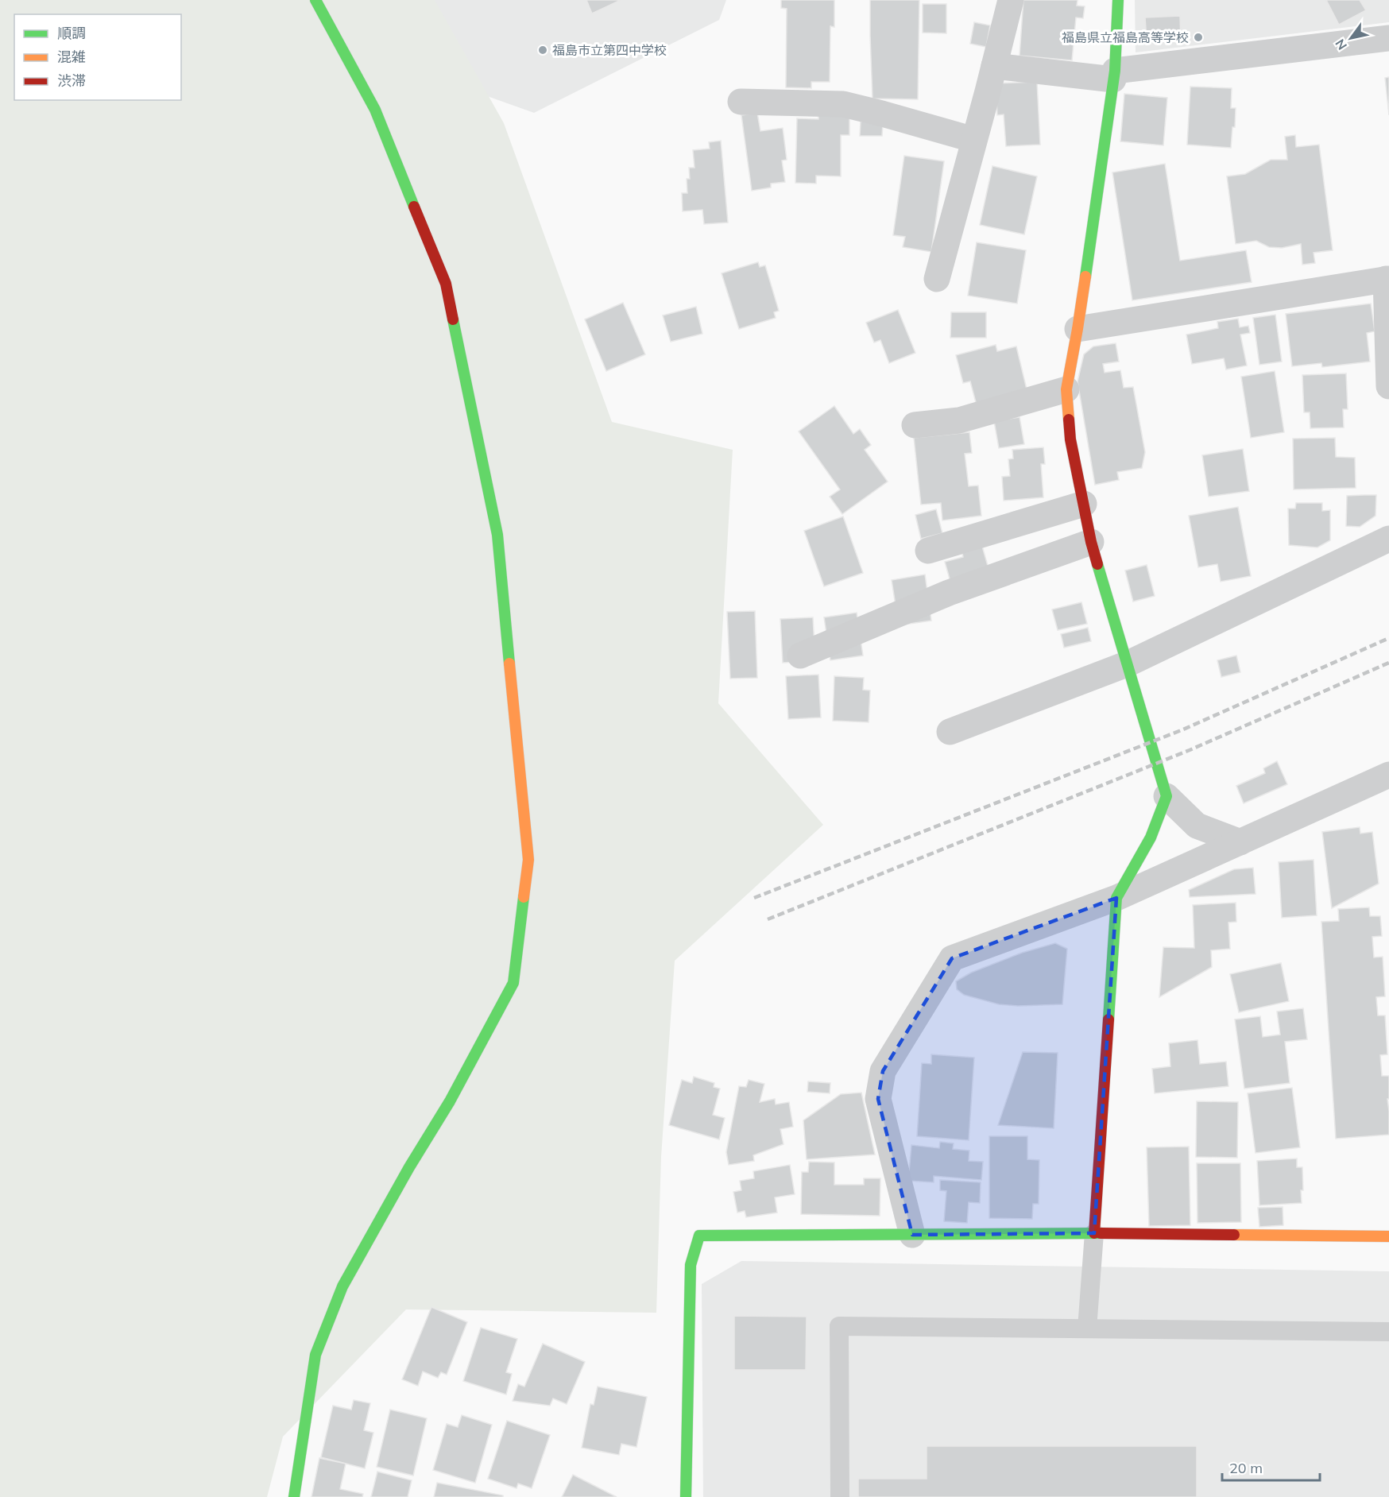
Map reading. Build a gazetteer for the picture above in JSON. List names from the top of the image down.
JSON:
{
  "places": ["福島県立福島高等学校", "福島市立第四中学校"],
  "legend": ["順調", "混雑", "渋滞"],
  "scale_bar": "20 m",
  "north": "bottom left"
}
